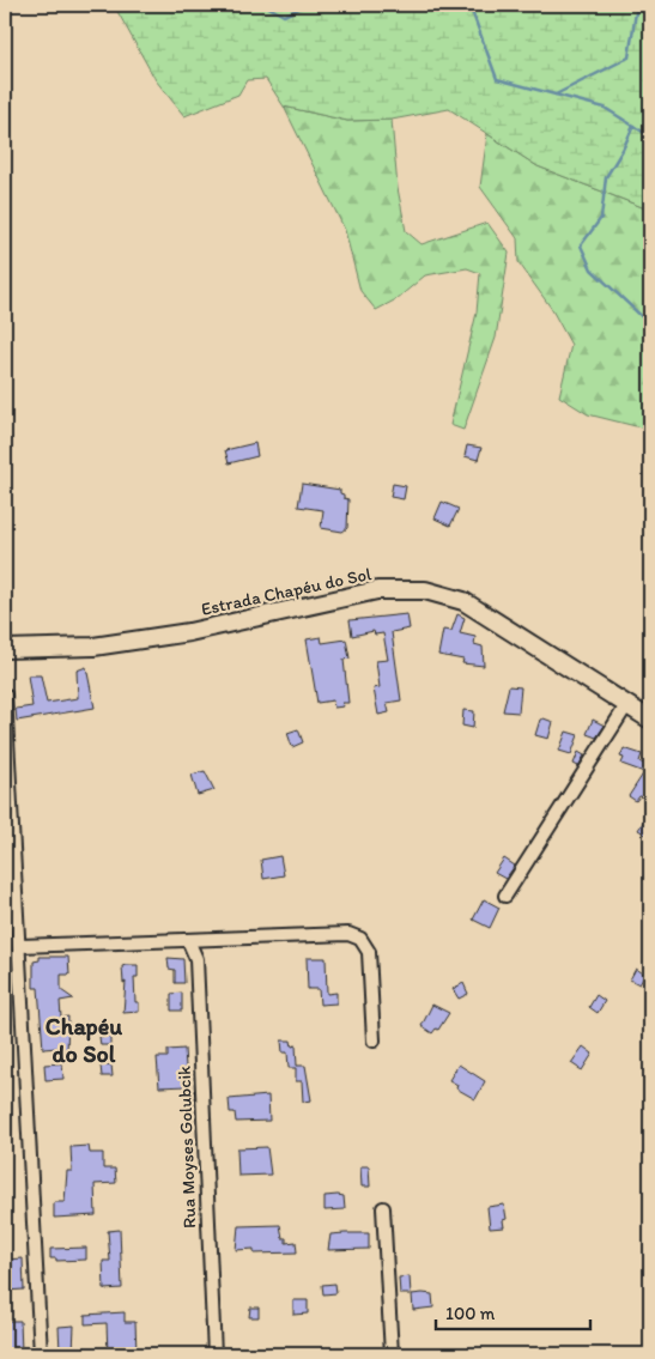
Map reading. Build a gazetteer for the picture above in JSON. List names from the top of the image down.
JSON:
{
  "streets": {
    "main road": ["Estrada Chapéu do Sol"],
    "street": ["Rua Moyses Golubcik"]
  },
  "districts": ["Chapéu do Sol"],
  "scale_bar": "100 m"
}
